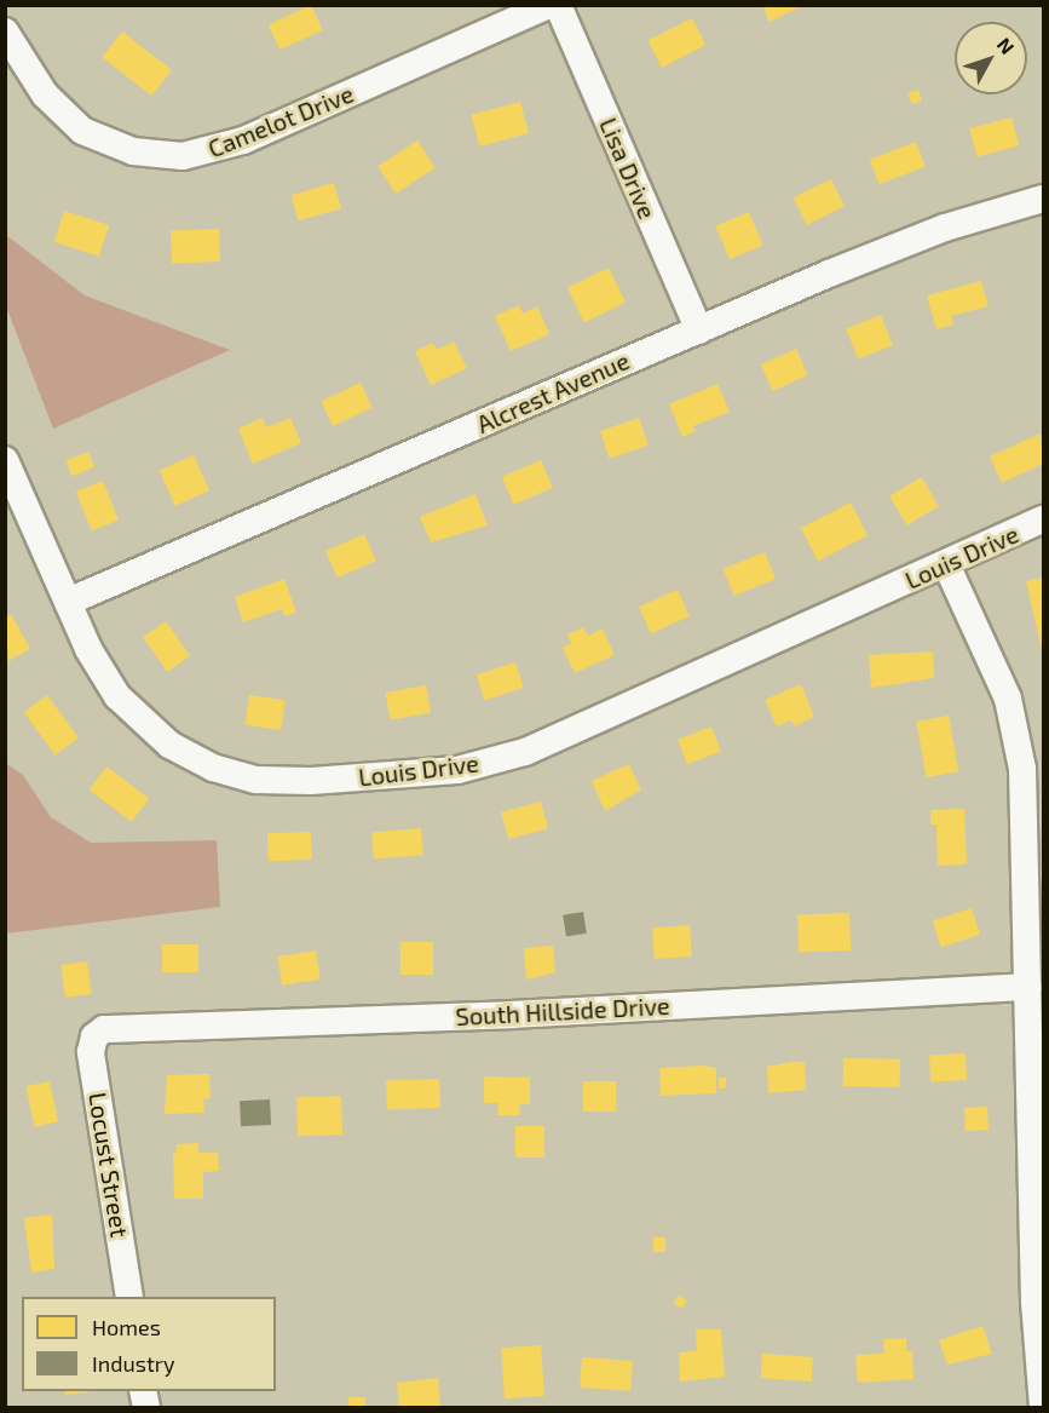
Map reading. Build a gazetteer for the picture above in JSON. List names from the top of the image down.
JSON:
{
  "streets": {
    "street": [
      "Camelot Drive",
      "Lisa Drive",
      "Alcrest Avenue",
      "Louis Drive",
      "South Hillside Drive",
      "Locust Street"
    ]
  },
  "crossings": [
    ["Lisa Drive", "Alcrest Avenue"],
    ["Alcrest Avenue", "Louis Drive"],
    ["South Hillside Drive", "Locust Street"]
  ],
  "legend": ["Homes", "Industry"],
  "north": "top right"
}
